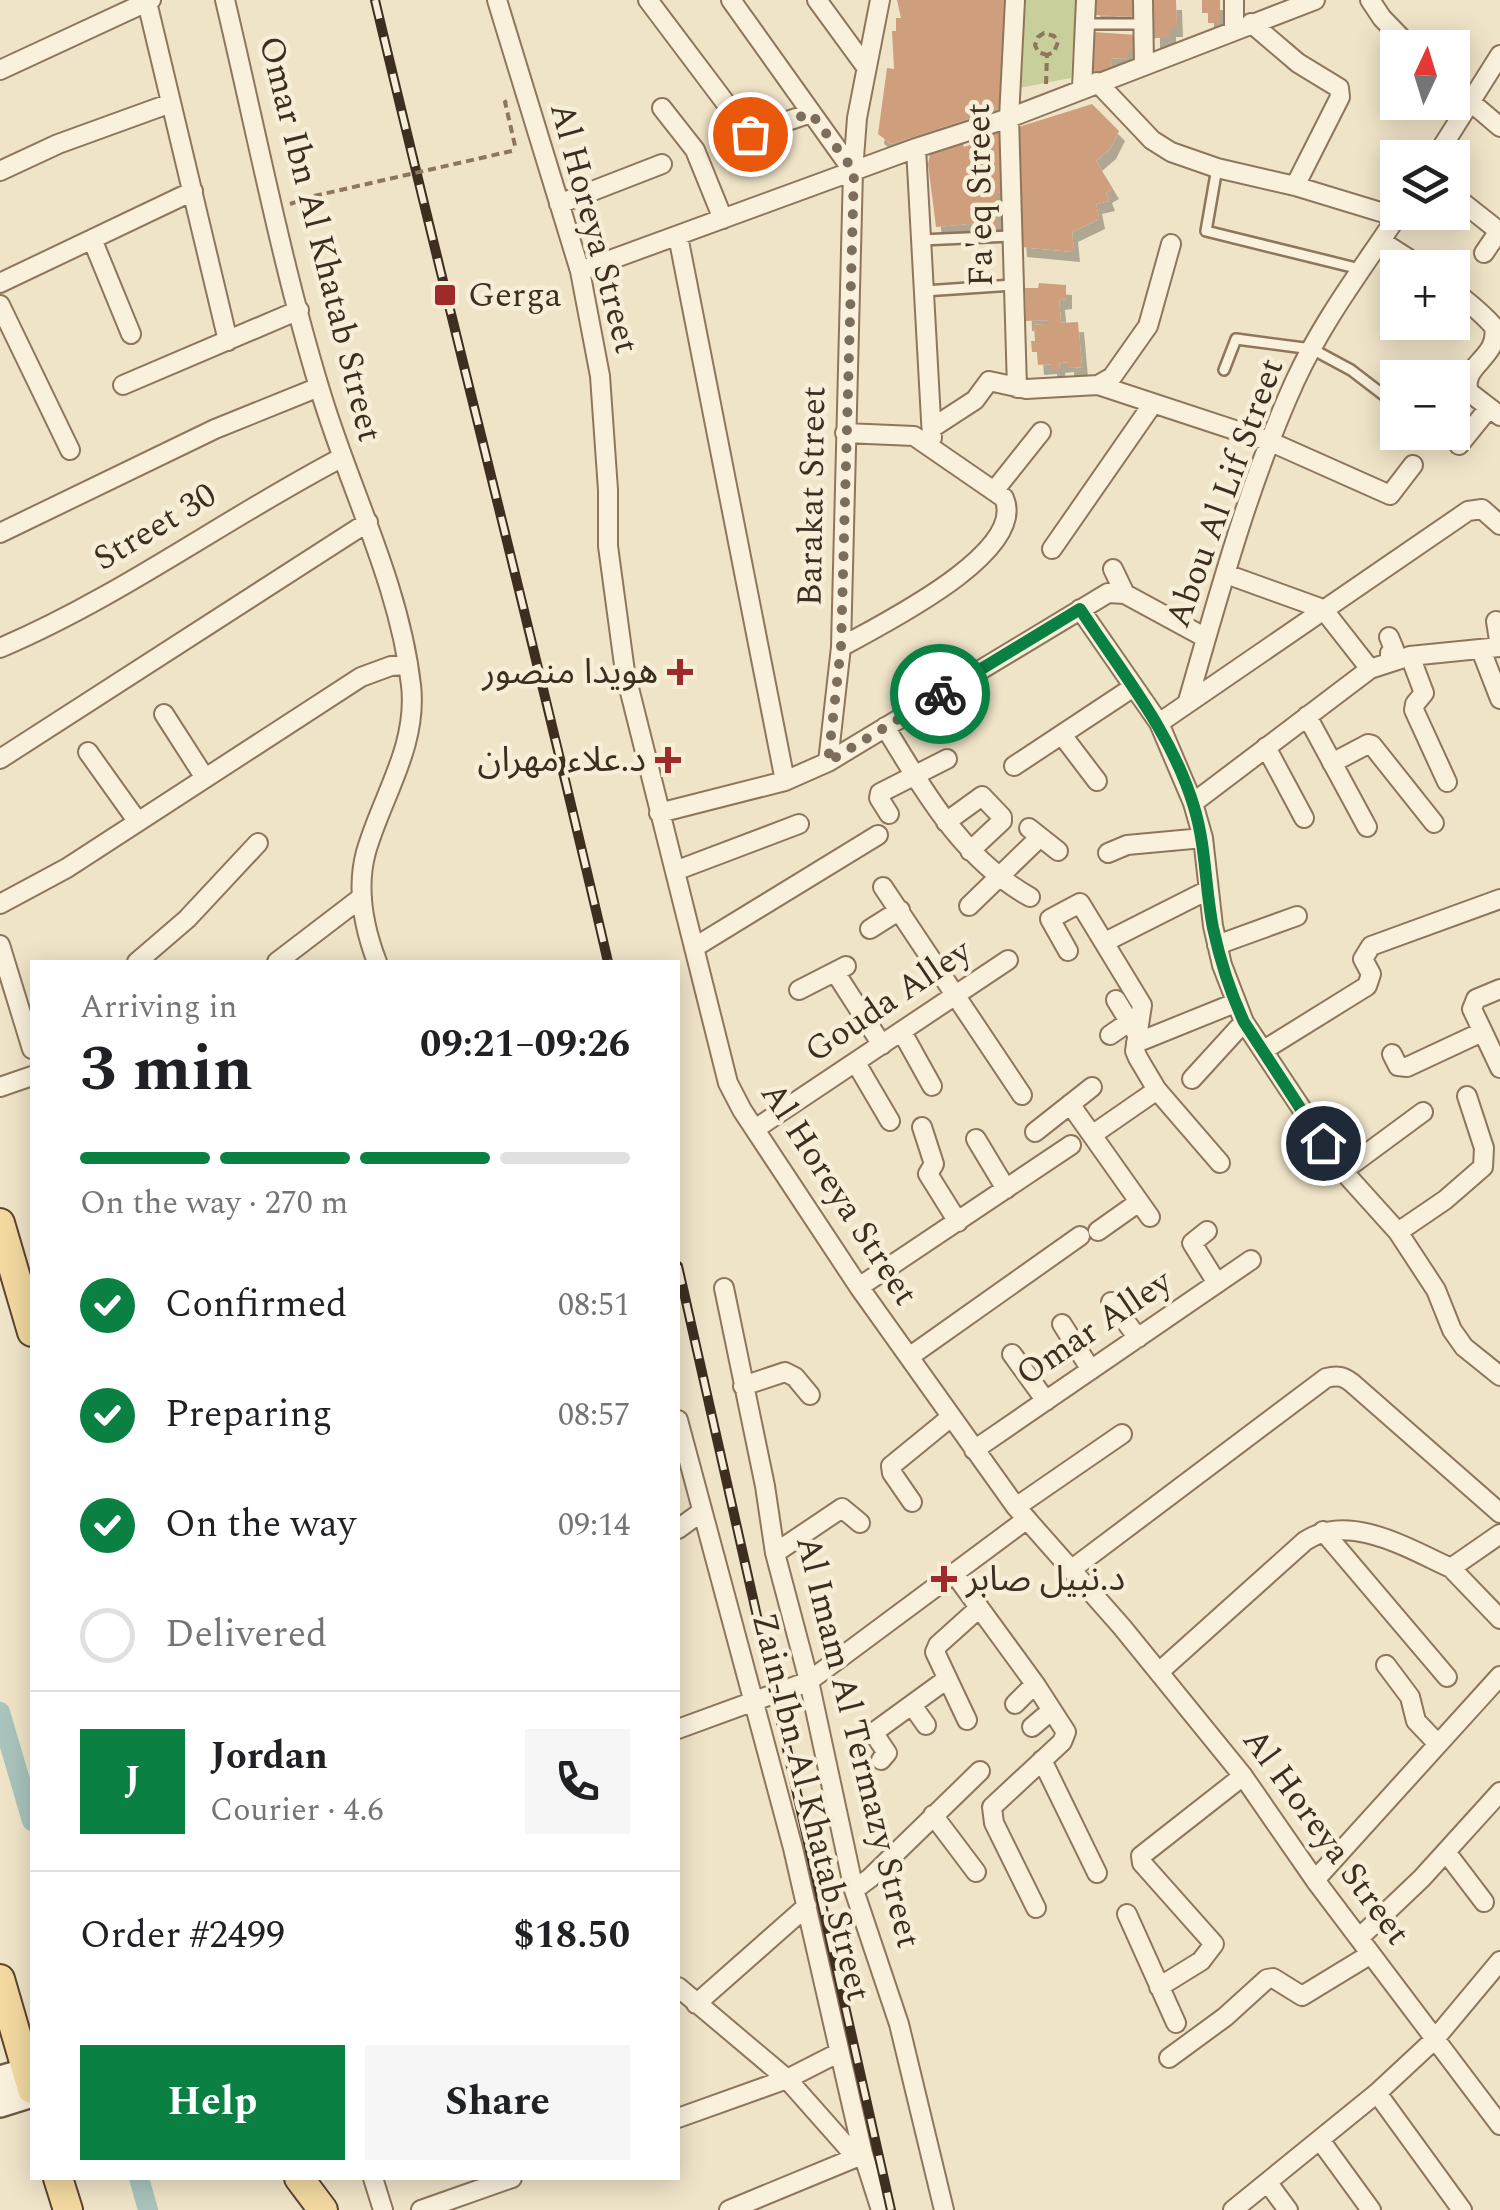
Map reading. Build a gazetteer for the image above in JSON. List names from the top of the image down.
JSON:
{
  "streets": {
    "street": [
      "Fa'eq Street",
      "Al Horeya Street",
      "Omar Ibn Al Khatab Street",
      "Abou Al Lif Street",
      "Barakat Street",
      "Street 30",
      "Gouda Alley",
      "Omar Alley",
      "Al Imam Al Termazy Street",
      "Zain Ibn Al Khatab Street"
    ]
  },
  "crossings": [
    ["Al Horeya Street", "Gouda Alley"],
    ["Al Horeya Street", "Omar Alley"],
    ["Omar Ibn Al Khatab Street", "Street 30"]
  ],
  "places": {
    "transit": ["Gerga"],
    "health": ["هويدا منصور", "د.علاء مهران", "د.نبيل صابر"]
  },
  "north": "top",
  "page": {
    "map_buttons": ["+", "−"],
    "heading": ["3 min", "Arriving in", "09:21–09:26"],
    "panel": [
      "Jordan",
      "Courier · 4.6",
      "Order #2499",
      "$18.50"
    ],
    "bar": "On the way · 270 m",
    "list": [
      ["Confirmed", "08:51"],
      ["Preparing", "08:57"],
      ["On the way", "09:14"],
      "Delivered"
    ],
    "round": "J",
    "buttons": ["Help", "Share"]
  }
}
